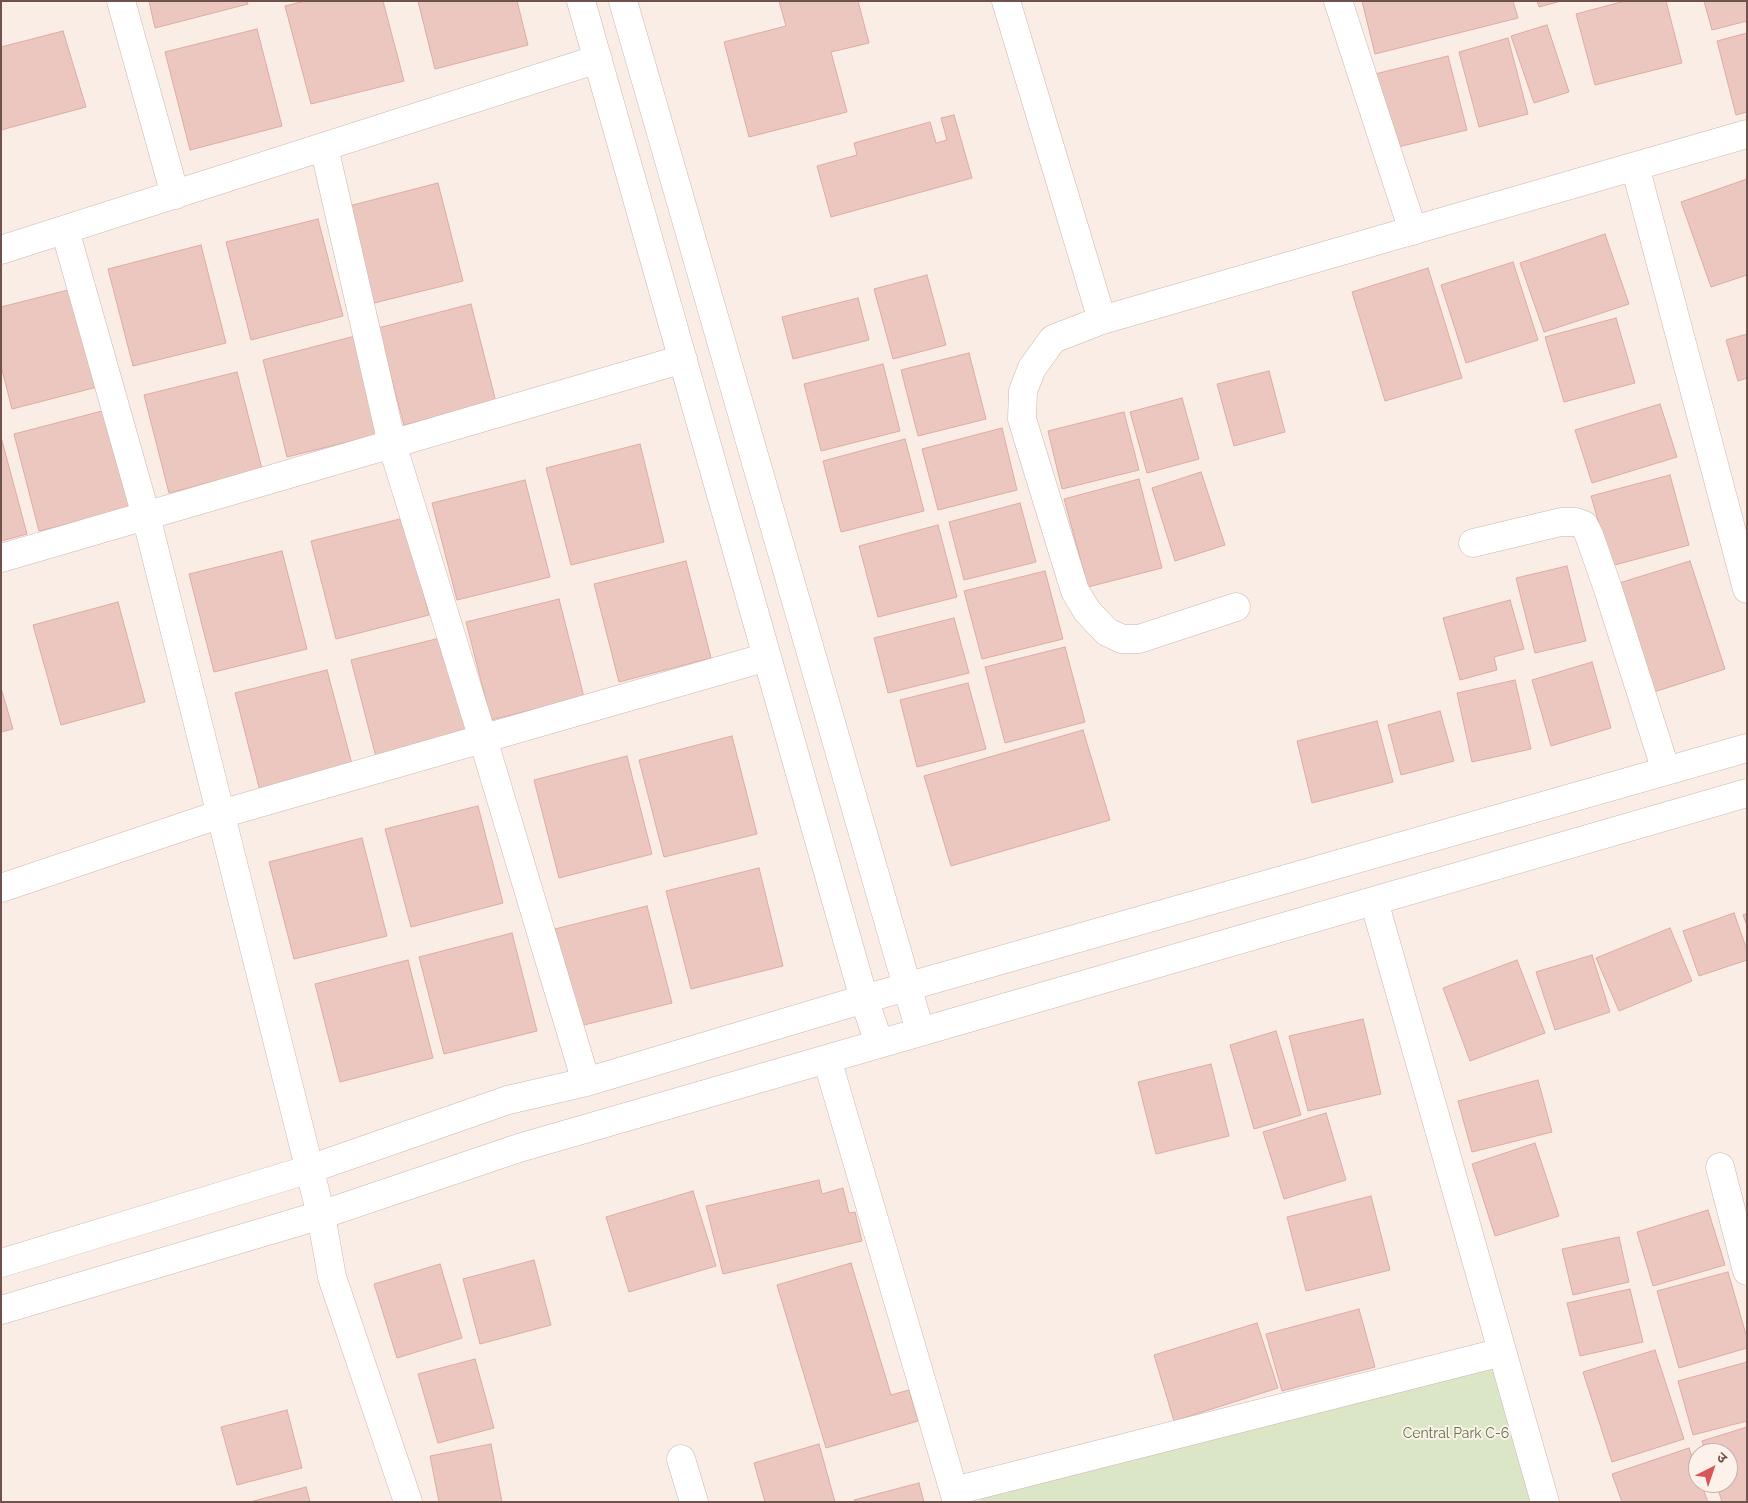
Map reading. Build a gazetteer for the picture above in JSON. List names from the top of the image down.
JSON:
{
  "parks": ["Central Park C-6"],
  "north": "top right"
}
